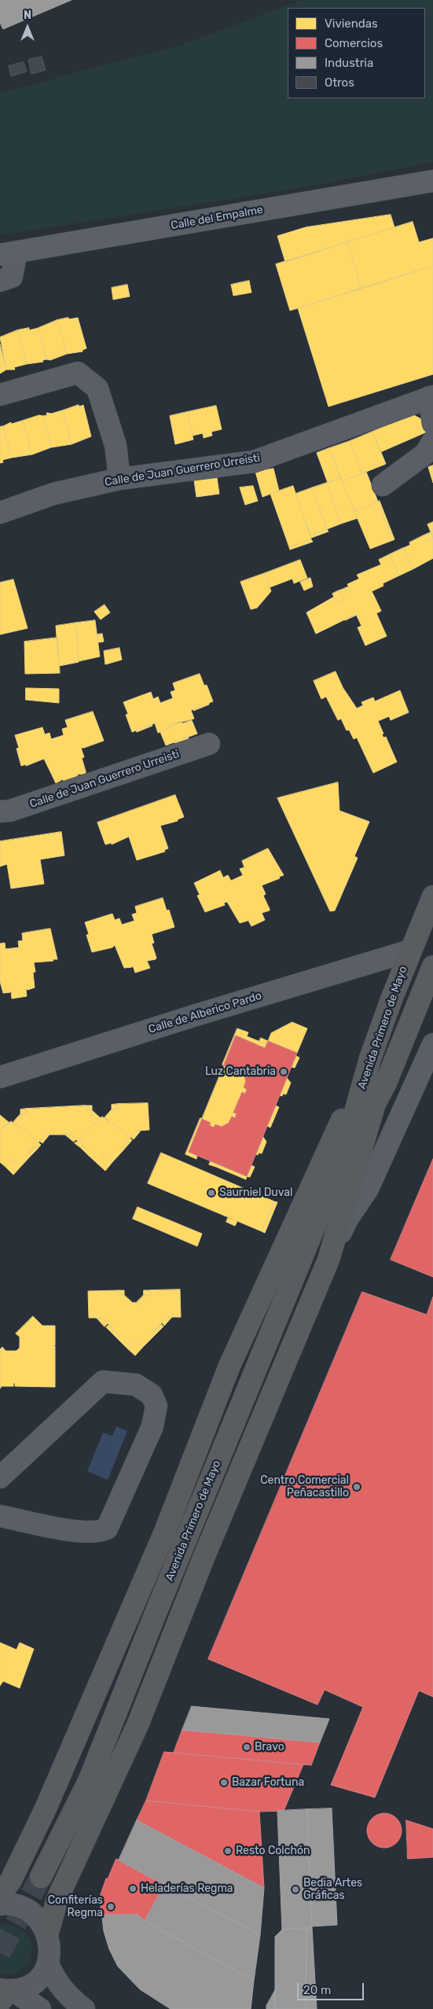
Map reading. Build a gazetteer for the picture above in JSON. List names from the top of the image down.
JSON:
{
  "streets": {
    "highway": ["Avenida Primero de Mayo"],
    "main road": ["Calle del Empalme"],
    "street": ["Calle de Juan Guerrero Urreisti", "Calle de Alberico Pardo"]
  },
  "crossings": [
    ["Calle de Alberico Pardo", "Avenida Primero de Mayo"]
  ],
  "places": [
    "Luz Cantabria",
    "Saurniel Duval",
    "Centro Comercial Peñacastillo",
    "Bravo",
    "Bazar Fortuna",
    "Resto Colchón",
    "Heladerías Regma",
    "Bedia Artes Gráficas",
    "Confiterías Regma"
  ],
  "legend": [
    "Viviendas",
    "Comercios",
    "Industria",
    "Otros"
  ],
  "scale_bar": "20 m",
  "north": "top"
}
